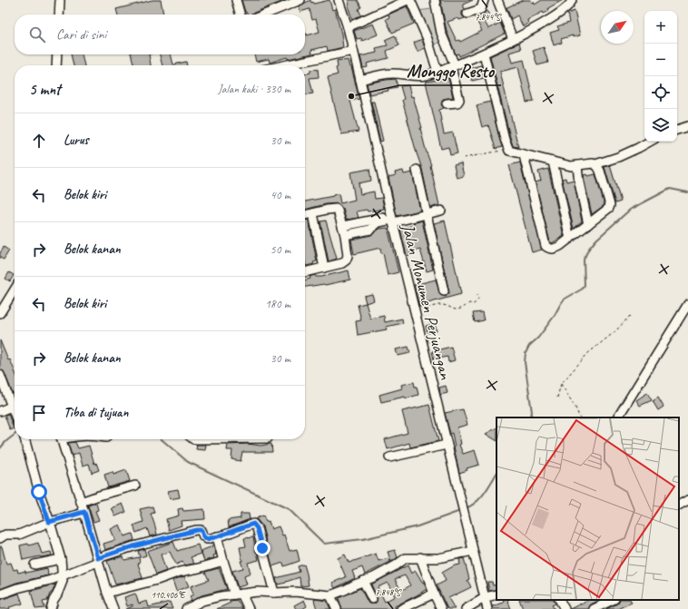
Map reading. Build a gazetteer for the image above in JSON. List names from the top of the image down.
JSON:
{
  "streets": {
    "street": ["Jalan Monumen Perjuangan"]
  },
  "places": ["Monggo Resto"],
  "north": "top right",
  "page": {
    "map_buttons": ["+", "−"],
    "search": "Cari di sini",
    "heading": ["5 mnt", "Jalan kaki · 330 m"],
    "list": [
      ["Lurus", "30 m"],
      ["Belok kiri", "40 m"],
      ["Belok kanan", "50 m"],
      ["Belok kiri", "180 m"],
      ["Belok kanan", "30 m"],
      "Tiba di tujuan"
    ]
  },
  "coordinates": ["7.844°S", "7.848°S", "110.406°E"]
}
